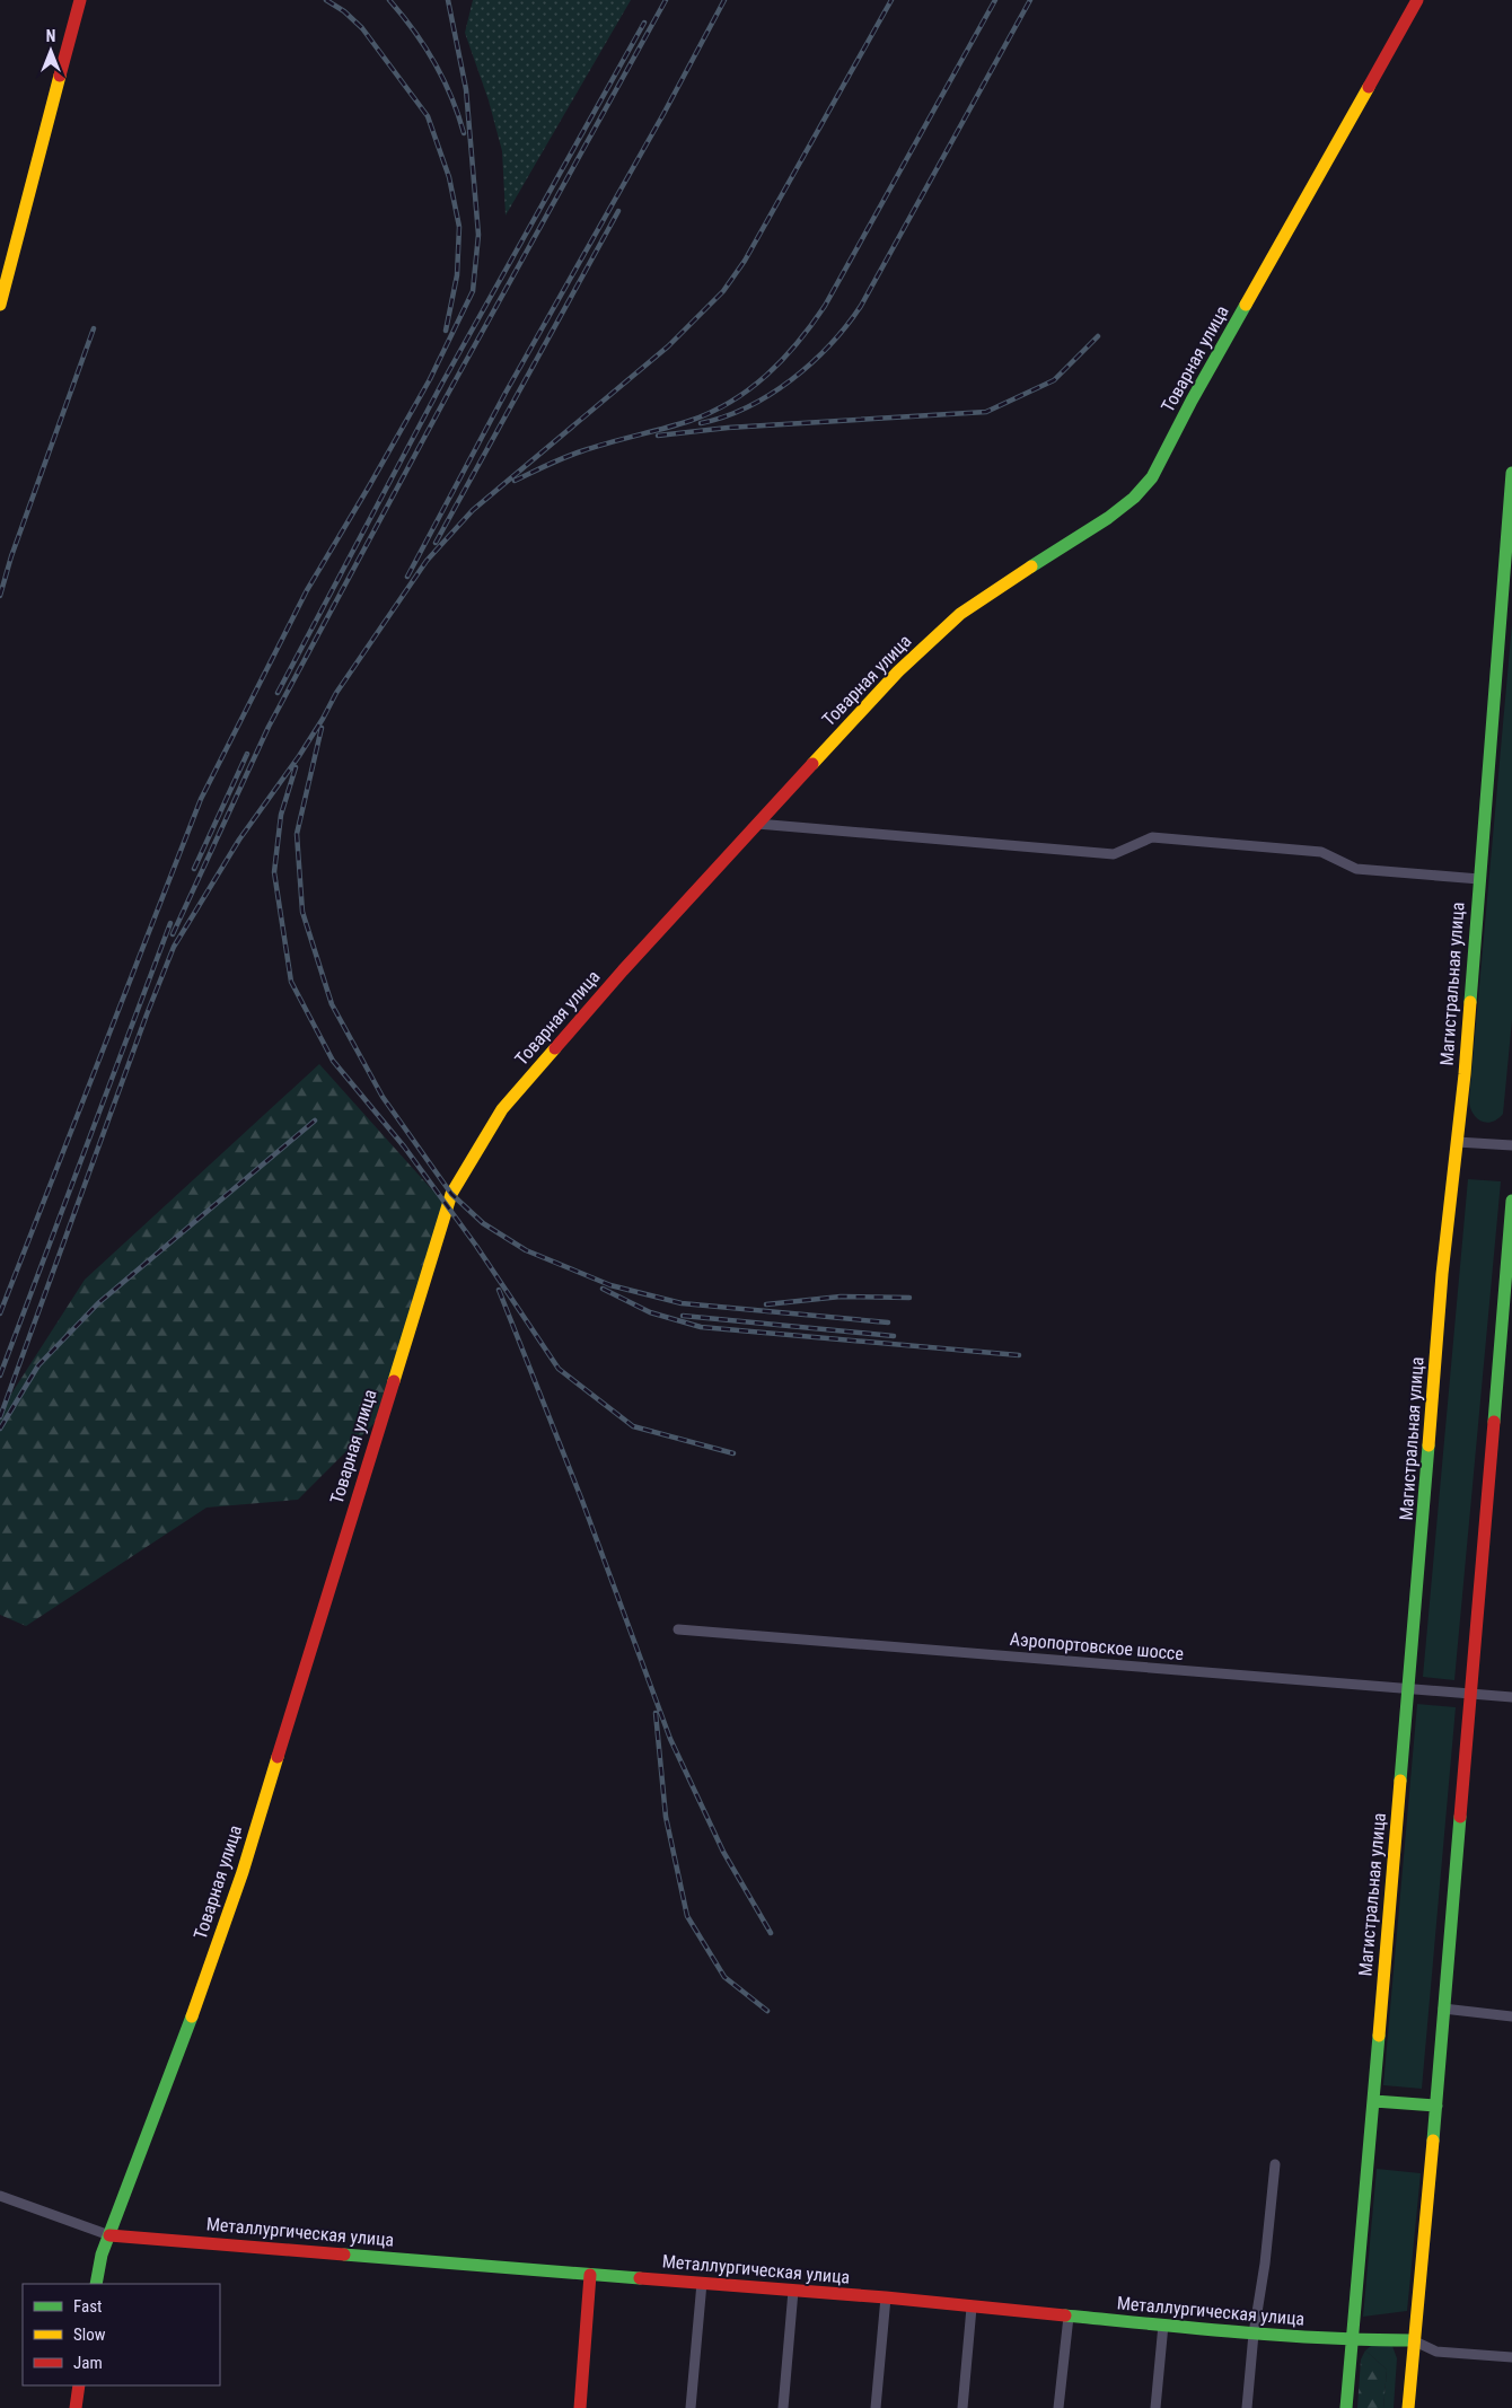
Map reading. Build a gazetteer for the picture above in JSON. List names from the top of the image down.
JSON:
{
  "streets": {
    "street": [
      "Товарная улица",
      "Магистральная улица",
      "Аэропортовское шоссе",
      "Металлургическая улица"
    ]
  },
  "crossings": [
    ["Товарная улица", "Металлургическая улица"],
    ["Магистральная улица", "Аэропортовское шоссе"],
    ["Магистральная улица", "Металлургическая улица"]
  ],
  "legend": ["Fast", "Slow", "Jam"],
  "north": "top"
}
